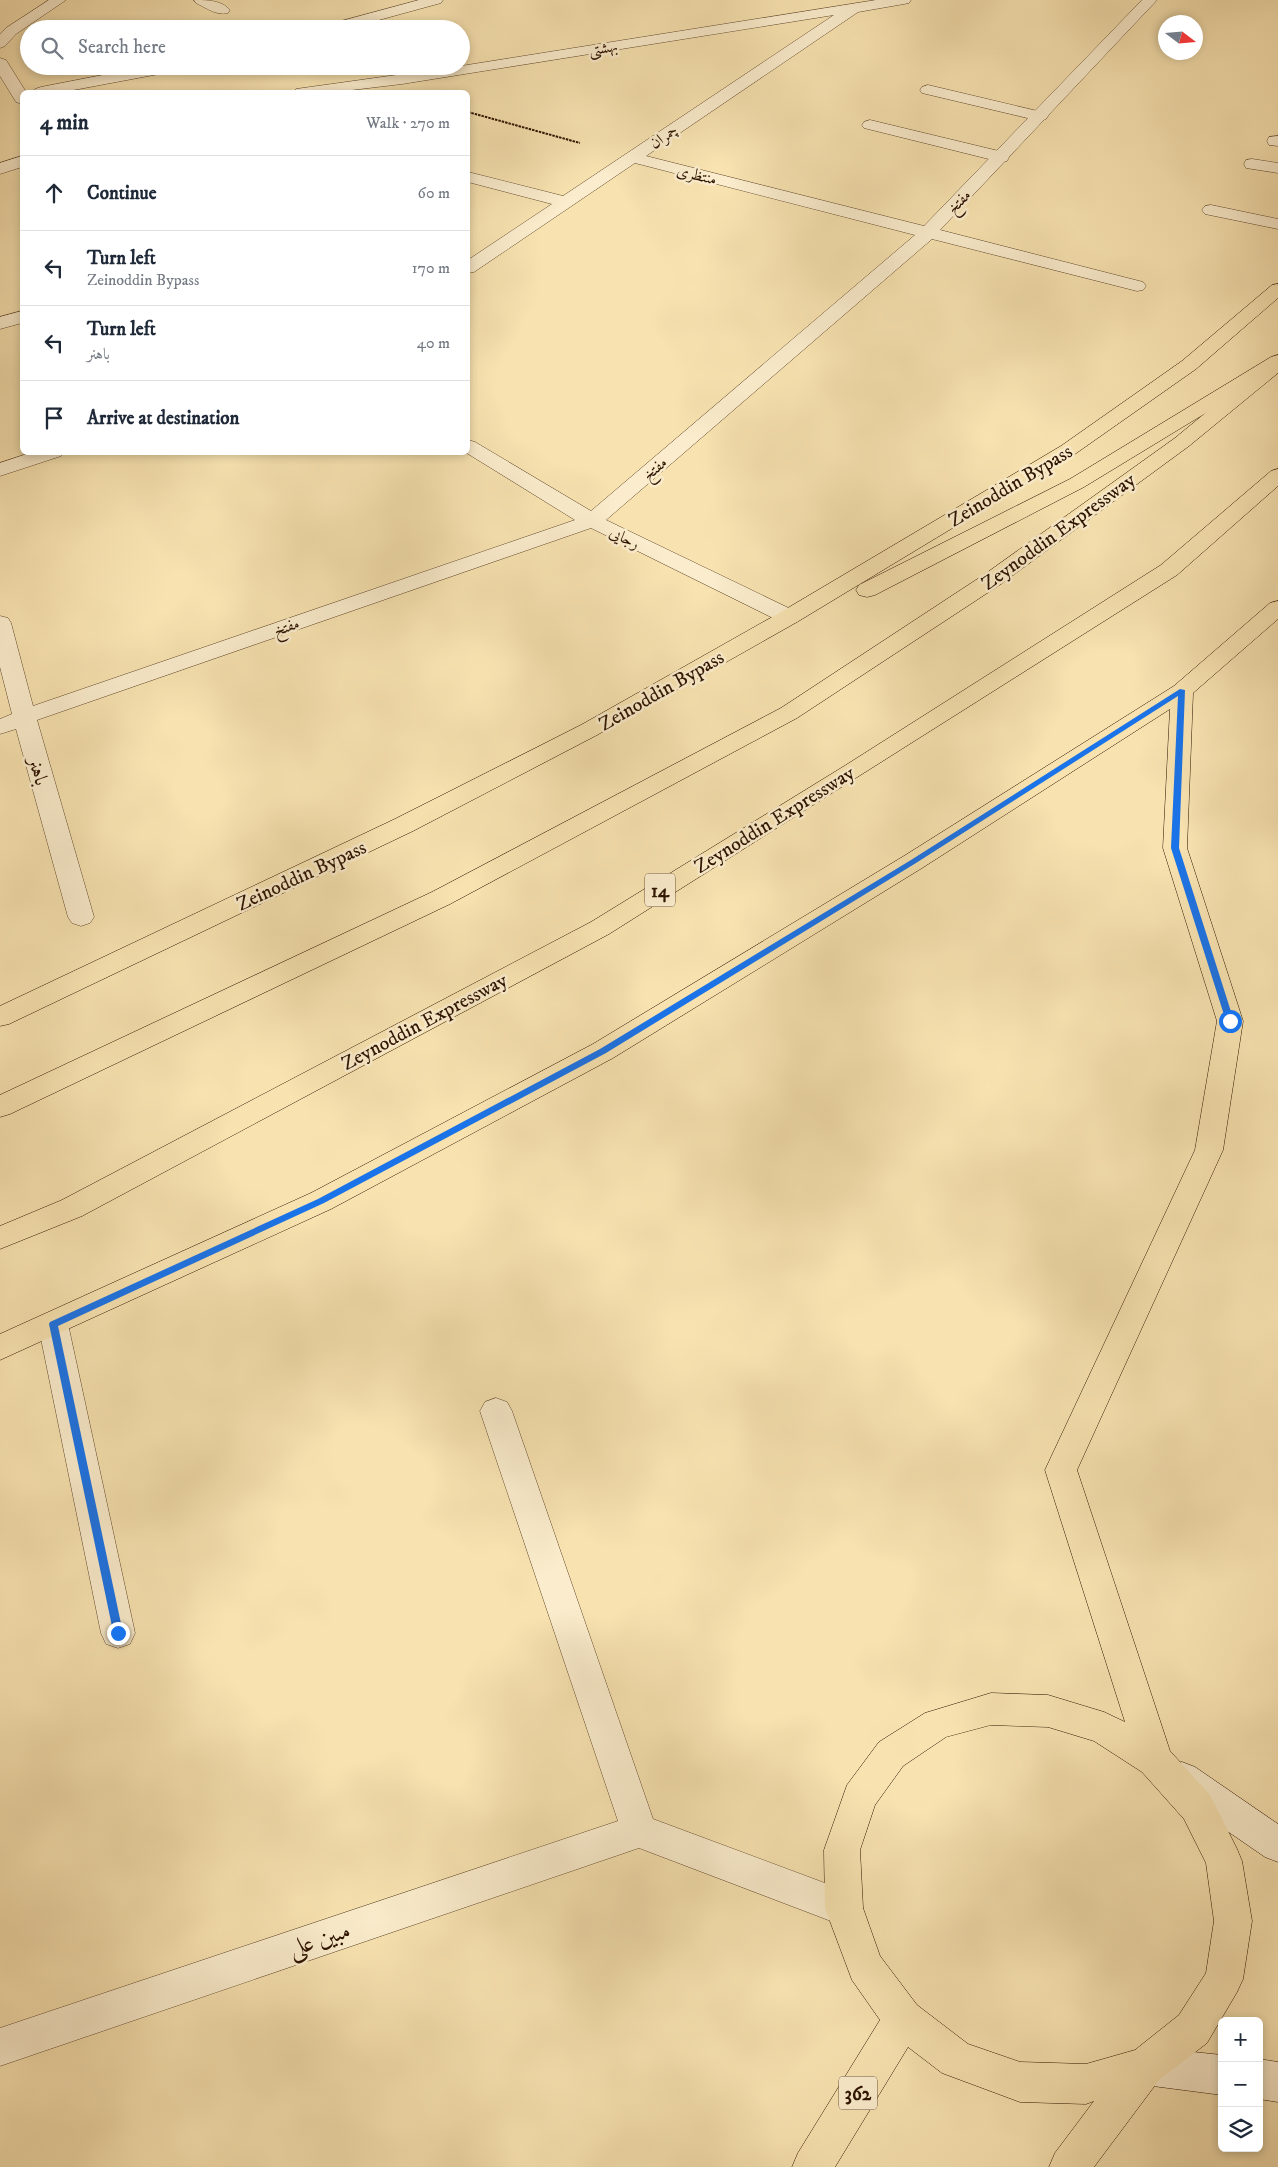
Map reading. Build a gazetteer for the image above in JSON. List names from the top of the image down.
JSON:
{
  "streets": {
    "main road": [
      "Zeinoddin Bypass",
      "Zeynoddin Expressway",
      "14",
      "362"
    ],
    "street": [
      "بهشتی",
      "چمران",
      "منتظری",
      "مفتخ",
      "رجایی",
      "باهنر",
      "مبین علی"
    ]
  },
  "crossings": [
    ["بهشتی", "چمران"],
    ["چمران", "منتظری"],
    ["منتظری", "مفتخ"],
    ["مفتخ", "رجایی"],
    ["مفتخ", "باهنر"],
    ["Zeinoddin Bypass", "رجایی"]
  ],
  "north": "right",
  "page": {
    "search": "Search here",
    "heading": ["4 min", "Walk · 270 m"],
    "list": [
      ["Continue", "60 m"],
      ["Turn left", "Zeinoddin Bypass", "170 m"],
      ["Turn left", "باهنر", "40 m"],
      "Arrive at destination"
    ],
    "map_buttons": ["+", "−"]
  }
}
